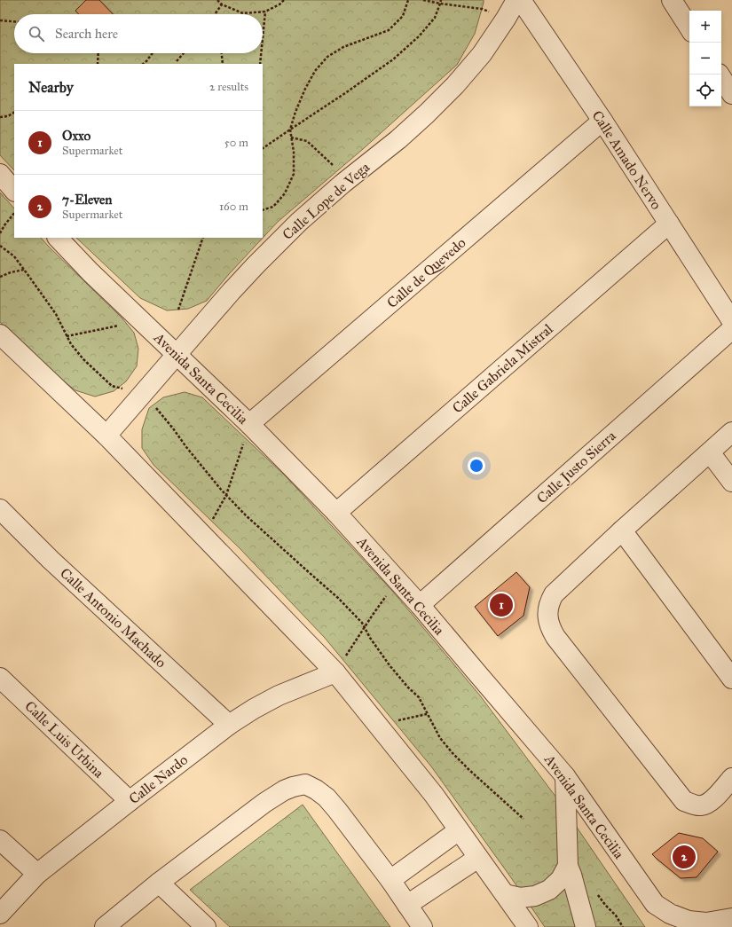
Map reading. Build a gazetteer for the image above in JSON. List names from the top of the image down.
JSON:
{
  "streets": {
    "street": [
      "Calle Amado Nervo",
      "Calle Lope de Vega",
      "Calle de Quevedo",
      "Calle Gabriela Mistral",
      "Avenida Santa Cecilia",
      "Calle Justo Sierra",
      "Calle Antonio Machado",
      "Calle Luis Urbina",
      "Calle Nardo"
    ]
  },
  "crossings": [
    ["Calle Amado Nervo", "Calle de Quevedo"],
    ["Calle Amado Nervo", "Calle Gabriela Mistral"],
    ["Calle Lope de Vega", "Avenida Santa Cecilia"],
    ["Calle de Quevedo", "Avenida Santa Cecilia"],
    ["Calle Gabriela Mistral", "Avenida Santa Cecilia"],
    ["Avenida Santa Cecilia", "Calle Justo Sierra"],
    ["Calle Antonio Machado", "Calle Nardo"],
    ["Calle Luis Urbina", "Calle Nardo"]
  ],
  "page": {
    "map_buttons": ["+", "−"],
    "search": "Search here",
    "heading": ["Nearby", "2 results"],
    "list": [
      {
        "mark": "1",
        "name": "Oxxo",
        "note": "Supermarket",
        "value": "50 m"
      },
      {
        "mark": "2",
        "name": "7-Eleven",
        "note": "Supermarket",
        "value": "160 m"
      }
    ],
    "pins": ["1", "2"]
  }
}
